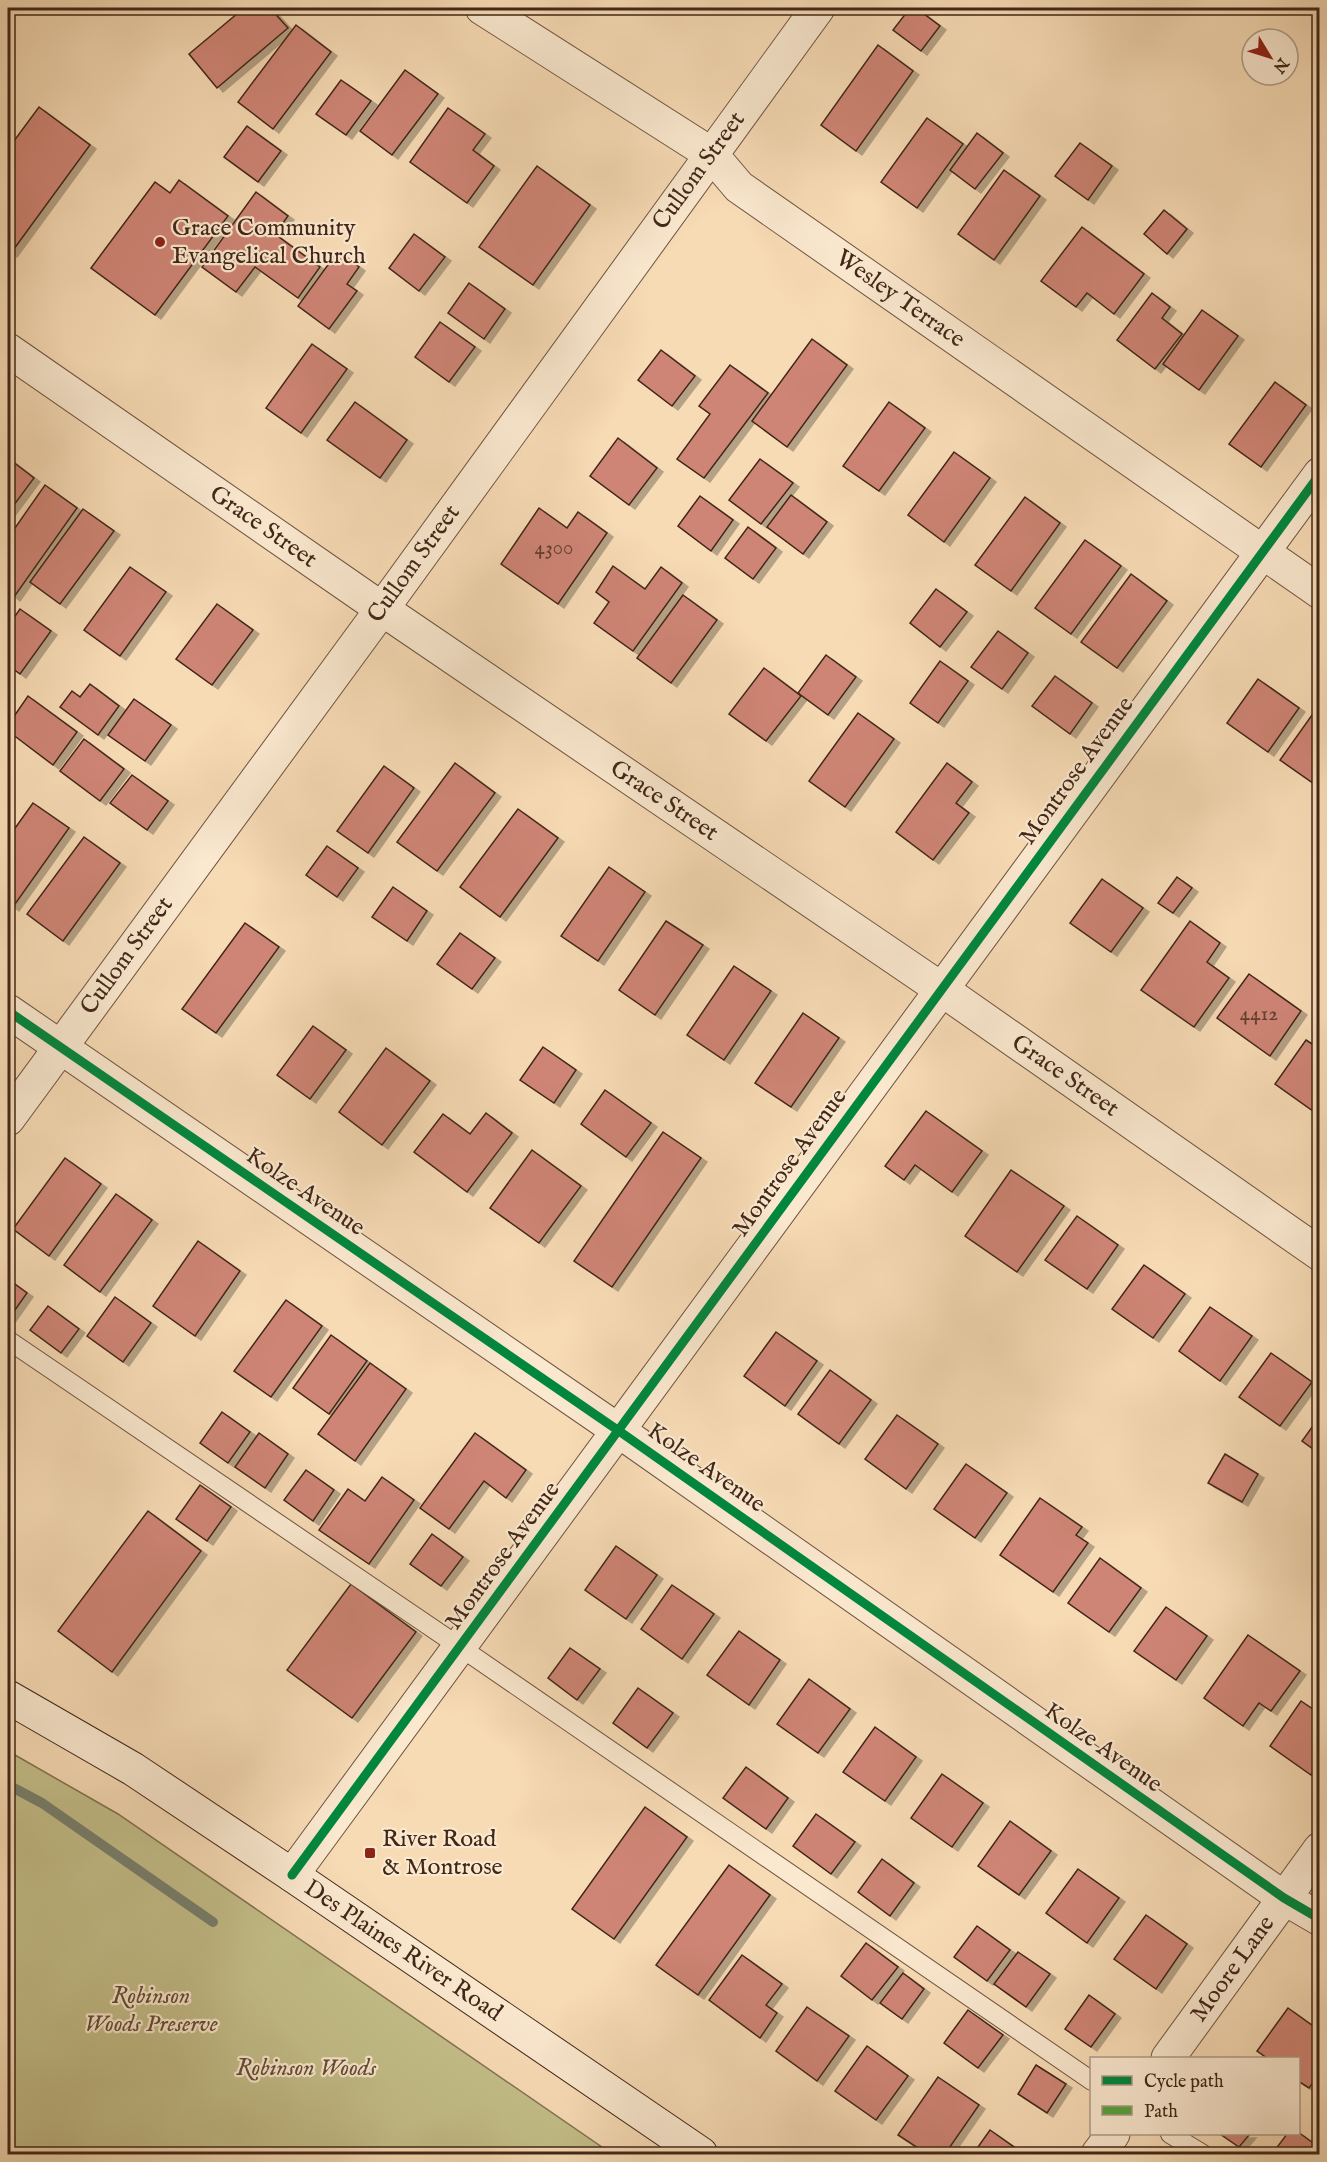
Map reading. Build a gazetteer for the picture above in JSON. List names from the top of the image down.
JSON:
{
  "streets": {
    "street": [
      "Cullom Street",
      "Wesley Terrace",
      "Grace Street",
      "Montrose Avenue",
      "Kolze Avenue",
      "Des Plaines River Road",
      "Moore Lane"
    ]
  },
  "crossings": [
    ["Cullom Street", "Wesley Terrace"],
    ["Cullom Street", "Grace Street"],
    ["Cullom Street", "Kolze Avenue"],
    ["Wesley Terrace", "Montrose Avenue"],
    ["Grace Street", "Montrose Avenue"],
    ["Montrose Avenue", "Kolze Avenue"],
    ["Montrose Avenue", "Des Plaines River Road"],
    ["Kolze Avenue", "Moore Lane"]
  ],
  "parks": ["Robinson Woods Preserve", "Robinson Woods"],
  "places": {
    "other": ["Grace Community Evangelical Church"],
    "transit": ["River Road & Montrose"]
  },
  "house_numbers": ["4300", "4412"],
  "legend": ["Cycle path", "Path"],
  "north": "bottom right"
}
